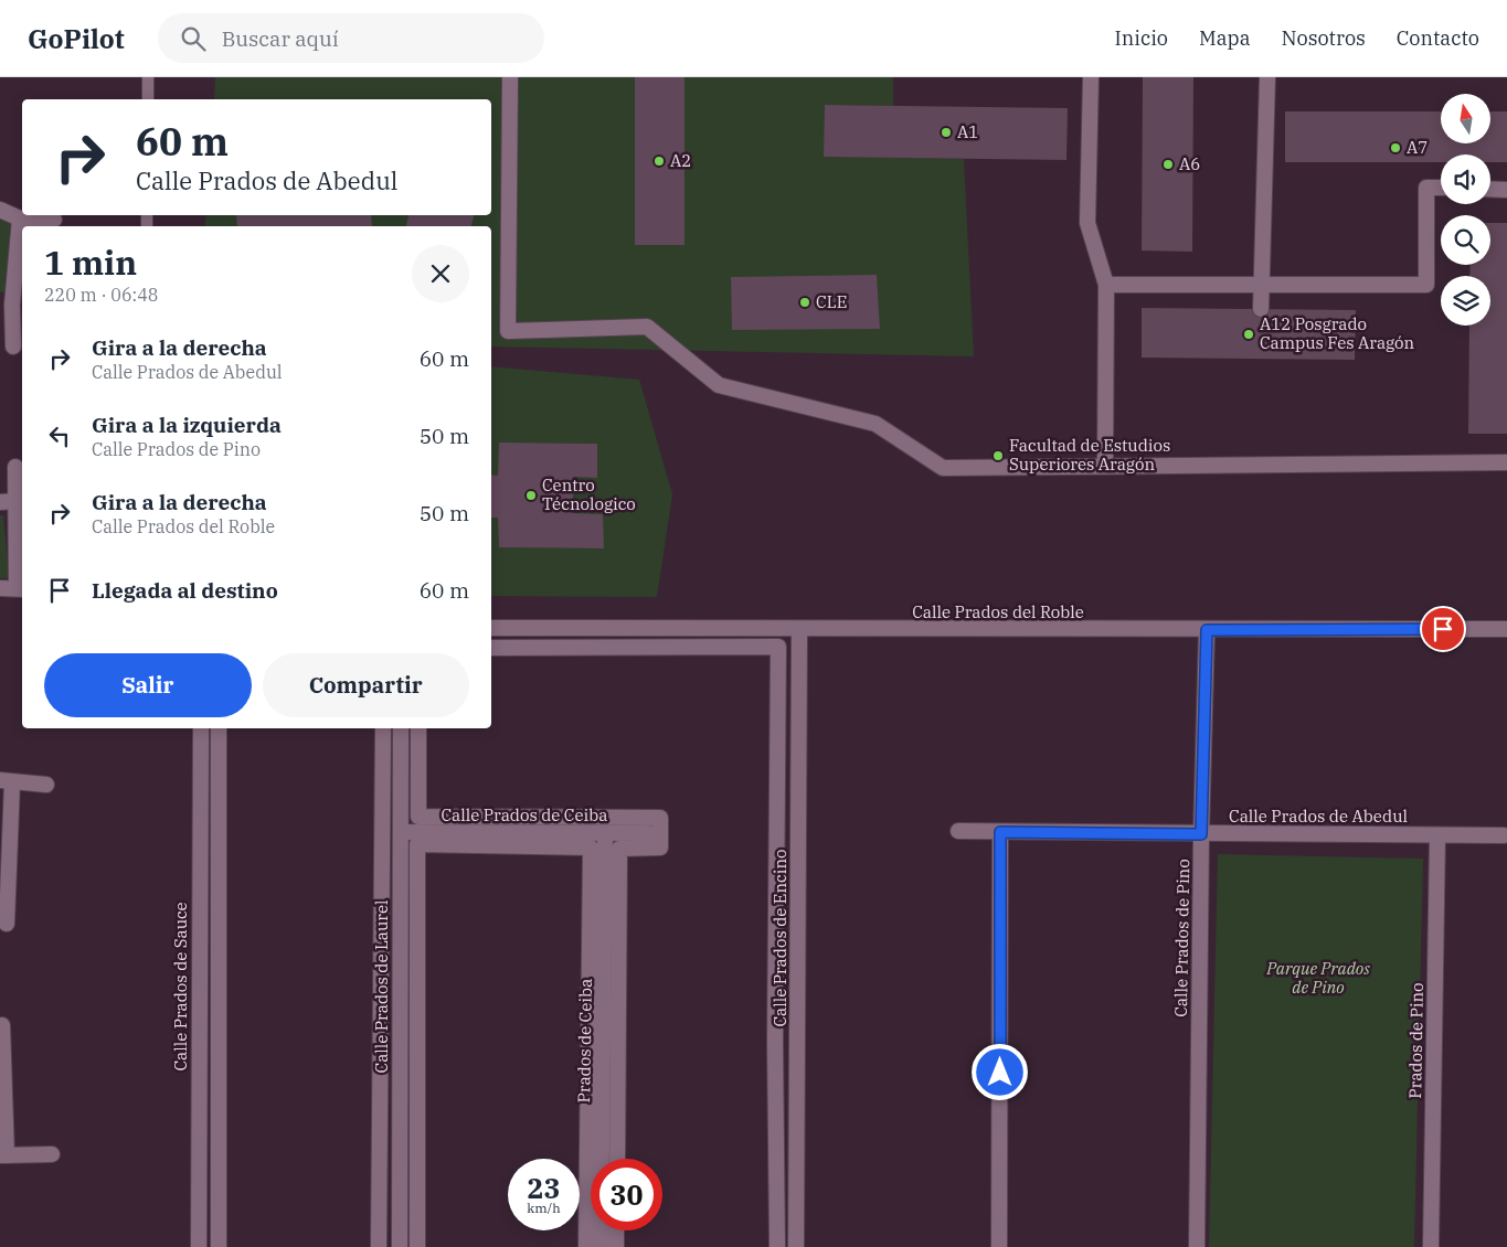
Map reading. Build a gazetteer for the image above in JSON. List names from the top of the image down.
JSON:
{
  "streets": {
    "street": [
      "Calle Prados del Roble",
      "Calle Prados de Ceiba",
      "Calle Prados de Abedul",
      "Calle Prados de Encino",
      "Calle Prados de Pino",
      "Calle Prados de Sauce",
      "Calle Prados de Laurel",
      "Prados de Ceiba",
      "Prados de Pino"
    ]
  },
  "crossings": [
    ["Calle Prados del Roble", "Calle Prados de Encino"],
    ["Calle Prados del Roble", "Calle Prados de Pino"],
    ["Calle Prados de Ceiba", "Calle Prados de Laurel"],
    ["Calle Prados de Ceiba", "Prados de Ceiba"],
    ["Calle Prados de Abedul", "Calle Prados de Pino"],
    ["Calle Prados de Abedul", "Prados de Pino"]
  ],
  "parks": ["Parque Prados de Pino"],
  "places": [
    "A1",
    "A7",
    "A2",
    "A6",
    "CLE",
    "A12 Posgrado Campus Fes Aragón",
    "Facultad de Estudios Superiores Aragón",
    "Centro Técnologico"
  ],
  "north": "top",
  "page": {
    "header": "GoPilot",
    "search": "Buscar aquí",
    "nav": [
      "Inicio",
      "Mapa",
      "Nosotros",
      "Contacto"
    ],
    "turn": ["60 m", "Calle Prados de Abedul"],
    "heading": ["1 min", "220 m · 06:48"],
    "list": [
      {
        "name": "Gira a la derecha",
        "note": "Calle Prados de Abedul",
        "value": "60 m"
      },
      {
        "name": "Gira a la izquierda",
        "note": "Calle Prados de Pino",
        "value": "50 m"
      },
      {
        "name": "Gira a la derecha",
        "note": "Calle Prados del Roble",
        "value": "50 m"
      },
      {
        "name": "Llegada al destino",
        "value": "60 m"
      }
    ],
    "buttons": ["Salir", "Compartir"],
    "speed": "23 km/h",
    "limit": "30"
  }
}
